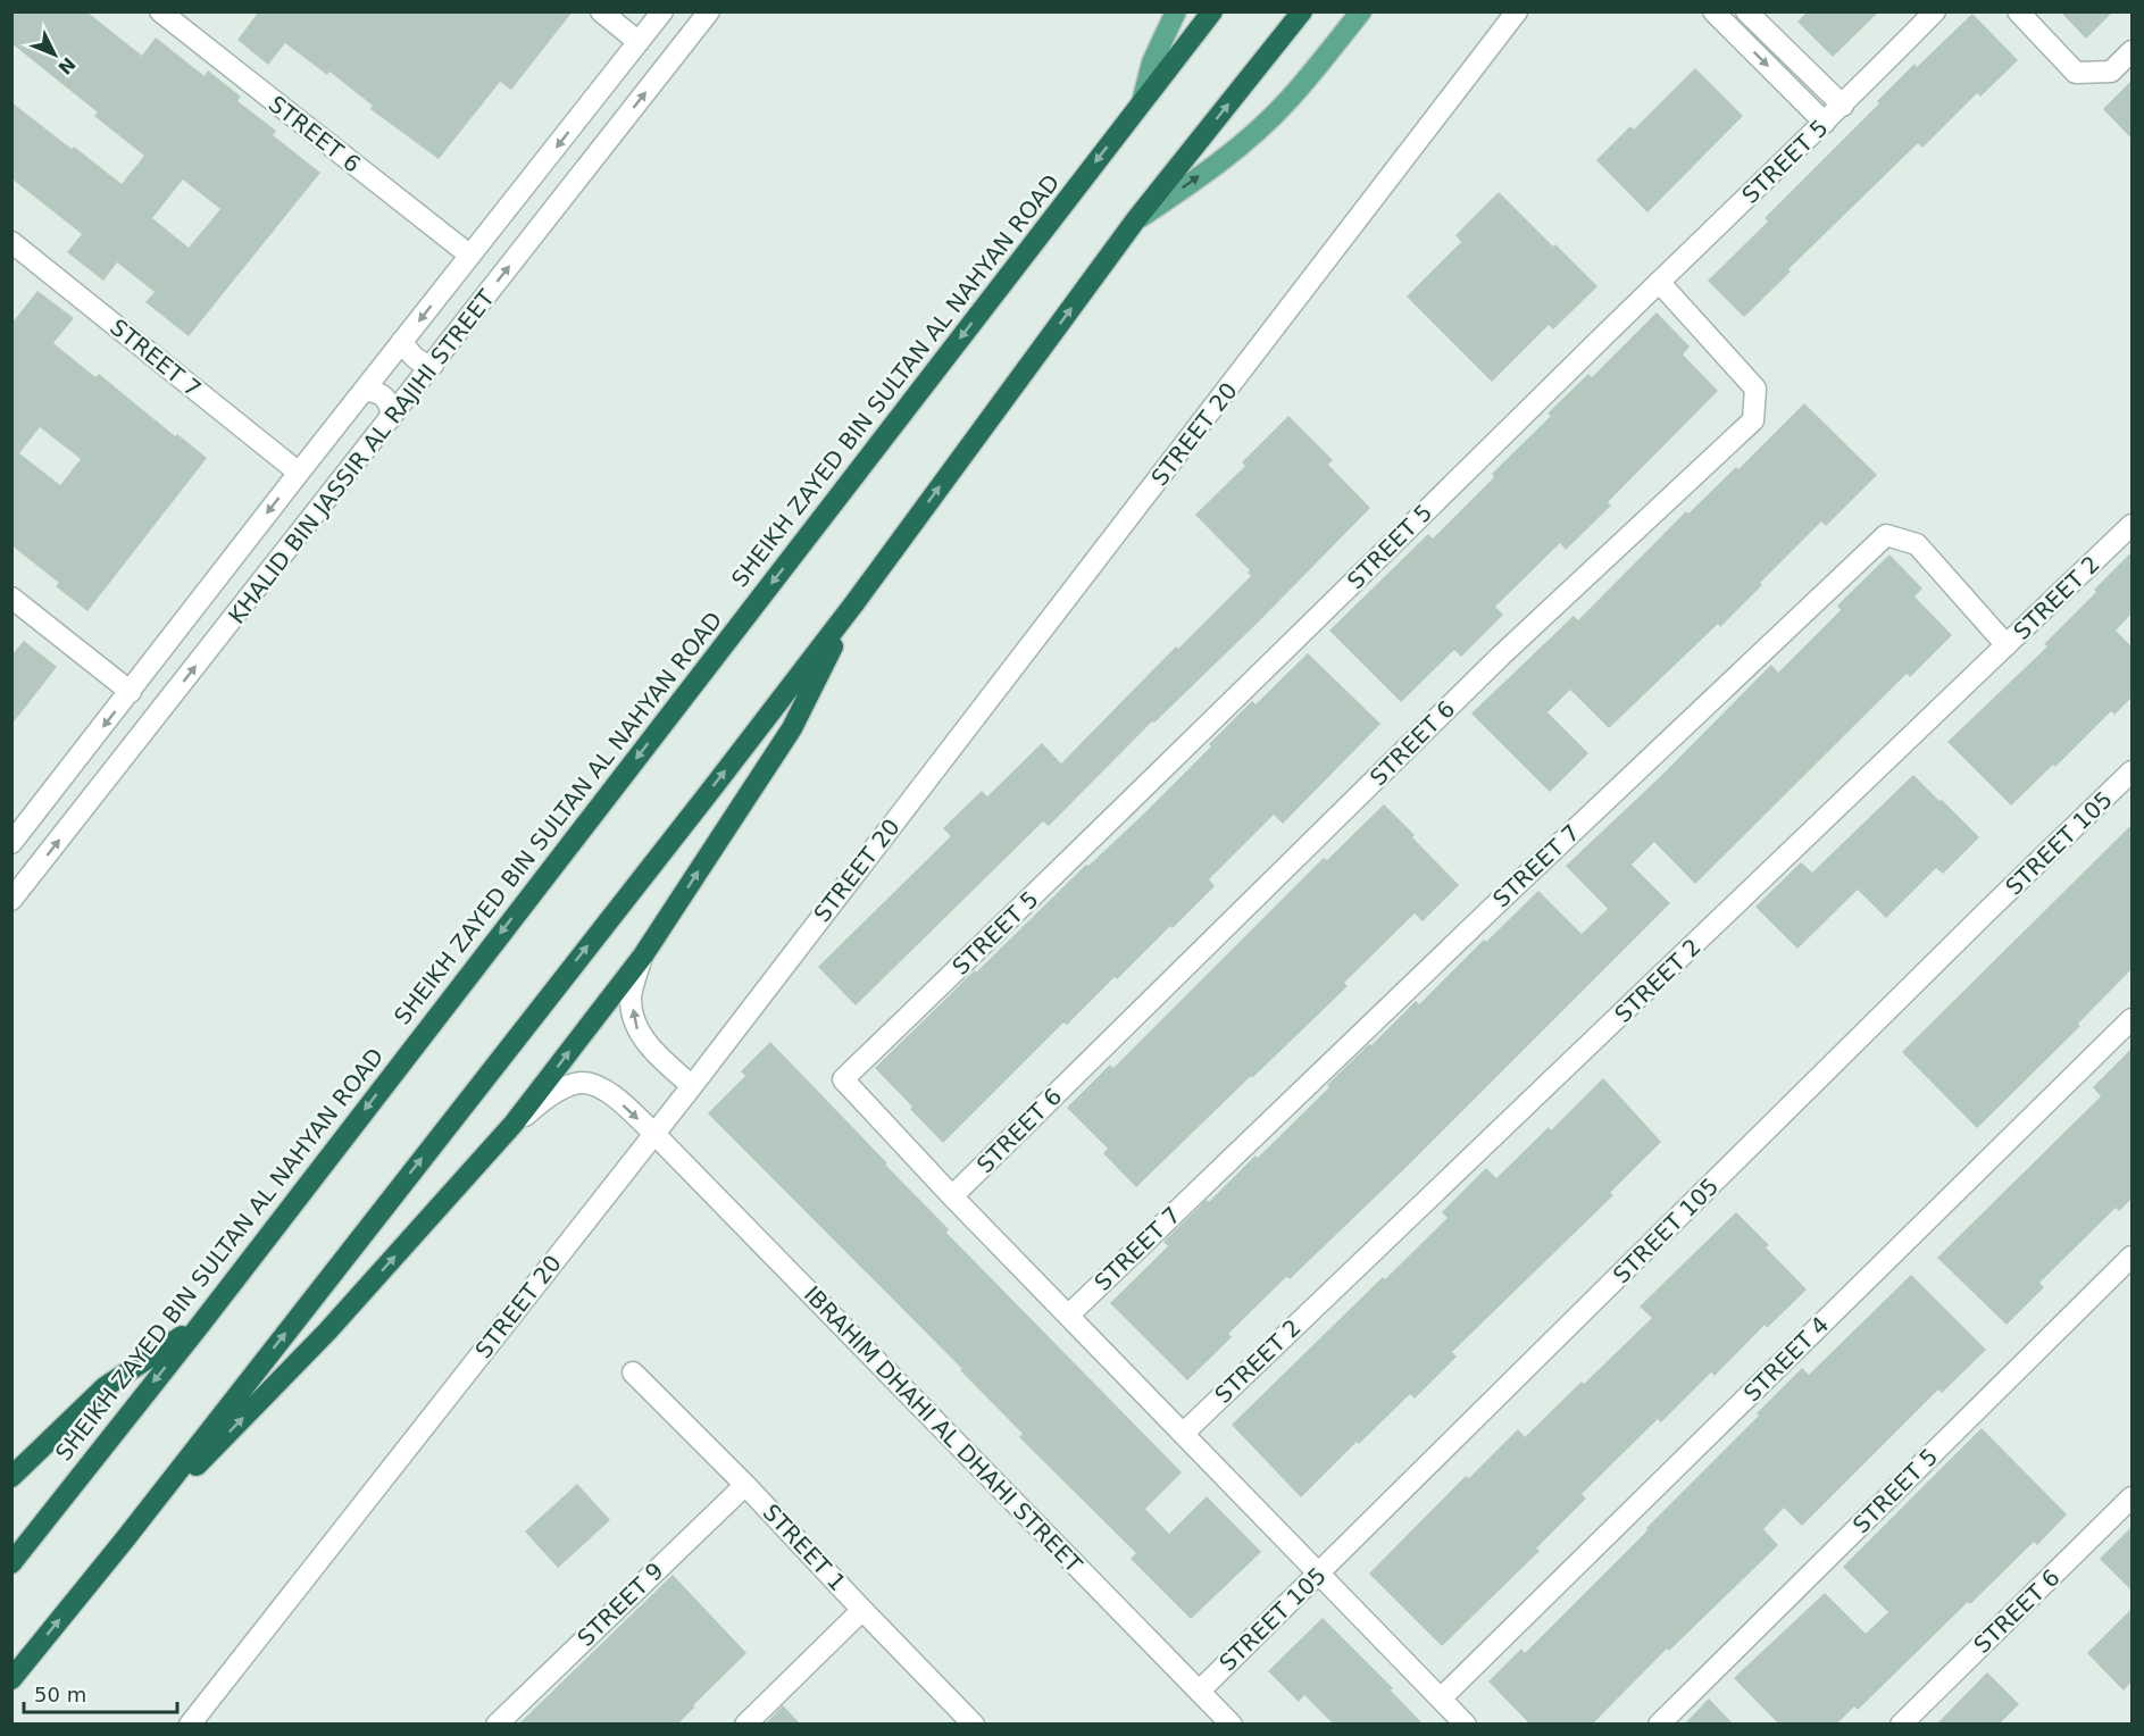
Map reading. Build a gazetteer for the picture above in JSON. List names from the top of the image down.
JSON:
{
  "streets": {
    "highway": ["SHEIKH ZAYED BIN SULTAN AL NAHYAN ROAD"],
    "street": [
      "STREET 6",
      "STREET 5",
      "STREET 7",
      "STREET 20",
      "KHALID BIN JASSIR AL RAJIHI STREET",
      "STREET 2",
      "STREET 105",
      "STREET 4",
      "IBRAHIM DHAHI AL DHAHI STREET",
      "STREET 1",
      "STREET 9"
    ]
  },
  "crossings": [
    ["STREET 6", "STREET 5"],
    ["STREET 6", "KHALID BIN JASSIR AL RAJIHI STREET"],
    ["STREET 7", "KHALID BIN JASSIR AL RAJIHI STREET"],
    ["STREET 7", "STREET 2"],
    ["STREET 20", "IBRAHIM DHAHI AL DHAHI STREET"],
    ["STREET 105", "IBRAHIM DHAHI AL DHAHI STREET"],
    ["STREET 1", "STREET 9"]
  ],
  "one_way": ["SHEIKH ZAYED BIN SULTAN AL NAHYAN ROAD"],
  "scale_bar": "50 m",
  "north": "bottom right"
}
